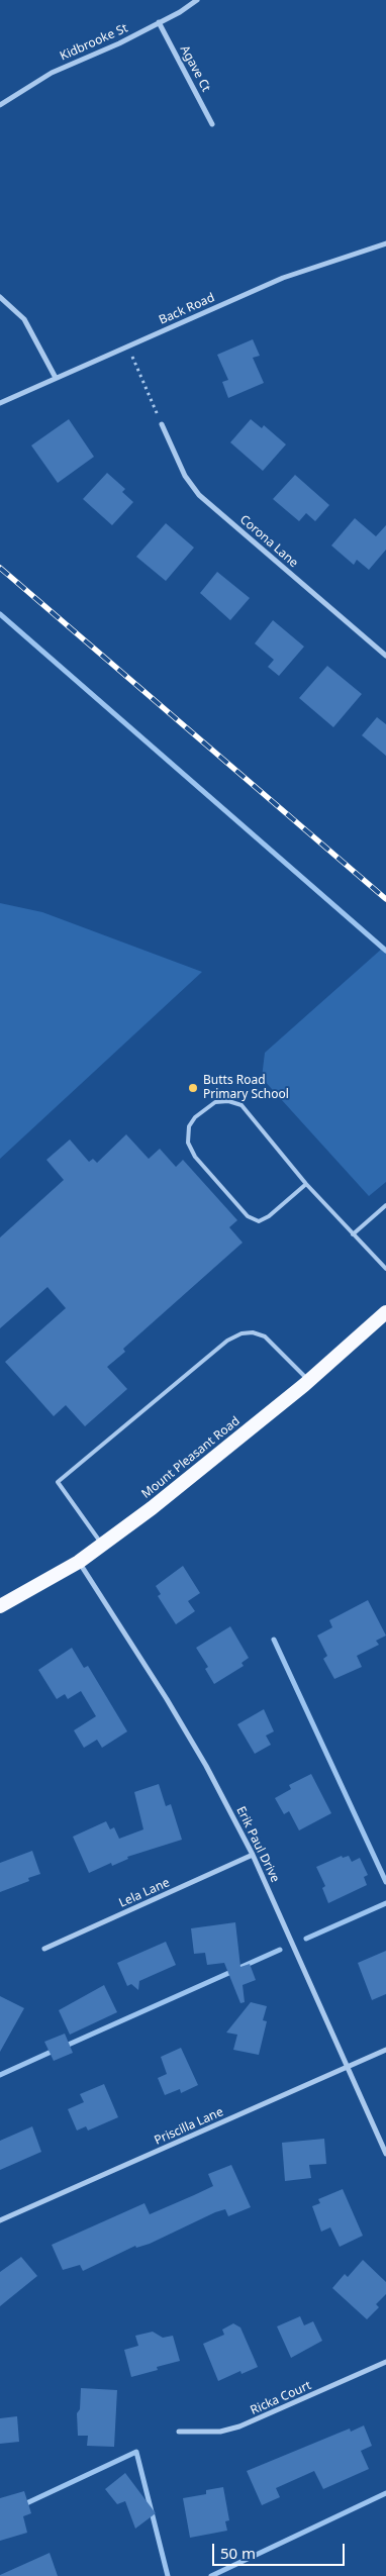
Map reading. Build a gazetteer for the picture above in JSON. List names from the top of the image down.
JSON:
{
  "streets": {
    "highway": ["Mount Pleasant Road"],
    "street": [
      "Kidbrooke St",
      "Agave Ct",
      "Back Road",
      "Corona Lane",
      "Erik Paul Drive",
      "Lela Lane",
      "Priscilla Lane",
      "Ricka Court"
    ]
  },
  "crossings": [
    ["Kidbrooke St", "Agave Ct"],
    ["Mount Pleasant Road", "Erik Paul Drive"],
    ["Erik Paul Drive", "Lela Lane"],
    ["Erik Paul Drive", "Priscilla Lane"]
  ],
  "places": ["Butts Road Primary School"],
  "scale_bar": "50 m"
}
